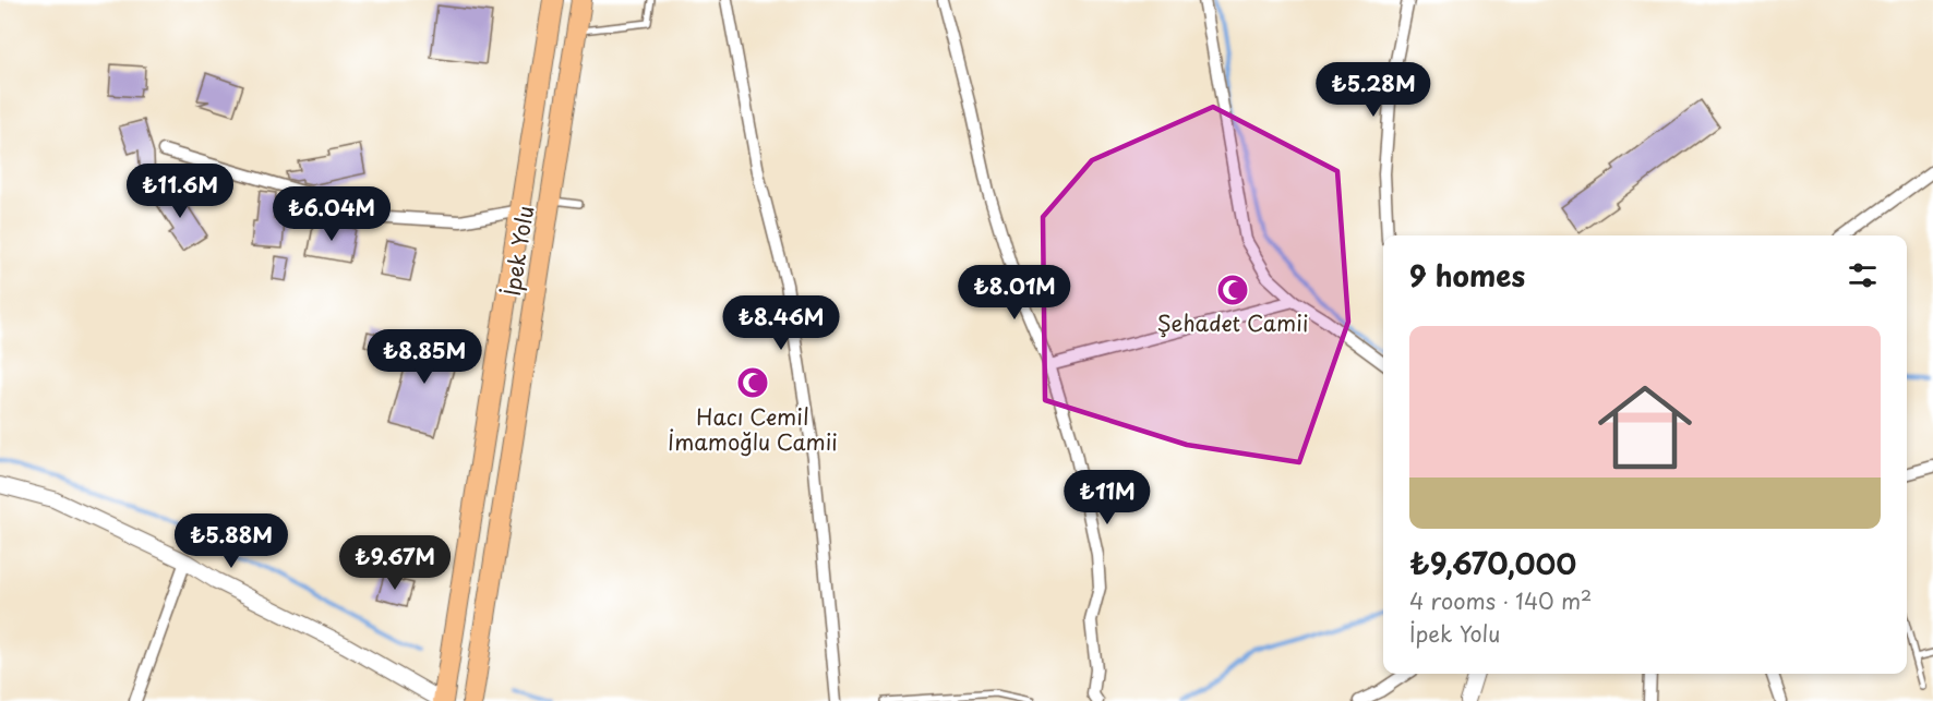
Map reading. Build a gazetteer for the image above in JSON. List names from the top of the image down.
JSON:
{
  "streets": {
    "highway": ["İpek Yolu"]
  },
  "places": {
    "mosque": ["Şehadet Camii", "Hacı Cemil İmamoğlu Camii"]
  },
  "page": {
    "price": [
      "₺5.28M",
      "₺11.6M",
      "₺6.04M",
      "₺8.01M",
      "₺8.46M",
      "₺8.85M",
      "₺11M",
      "₺5.88M",
      "₺9.67M"
    ],
    "heading": "9 homes",
    "list": [
      {
        "name": "₺9,670,000",
        "note": "4 rooms · 140 m² · İpek Yolu"
      }
    ]
  }
}
